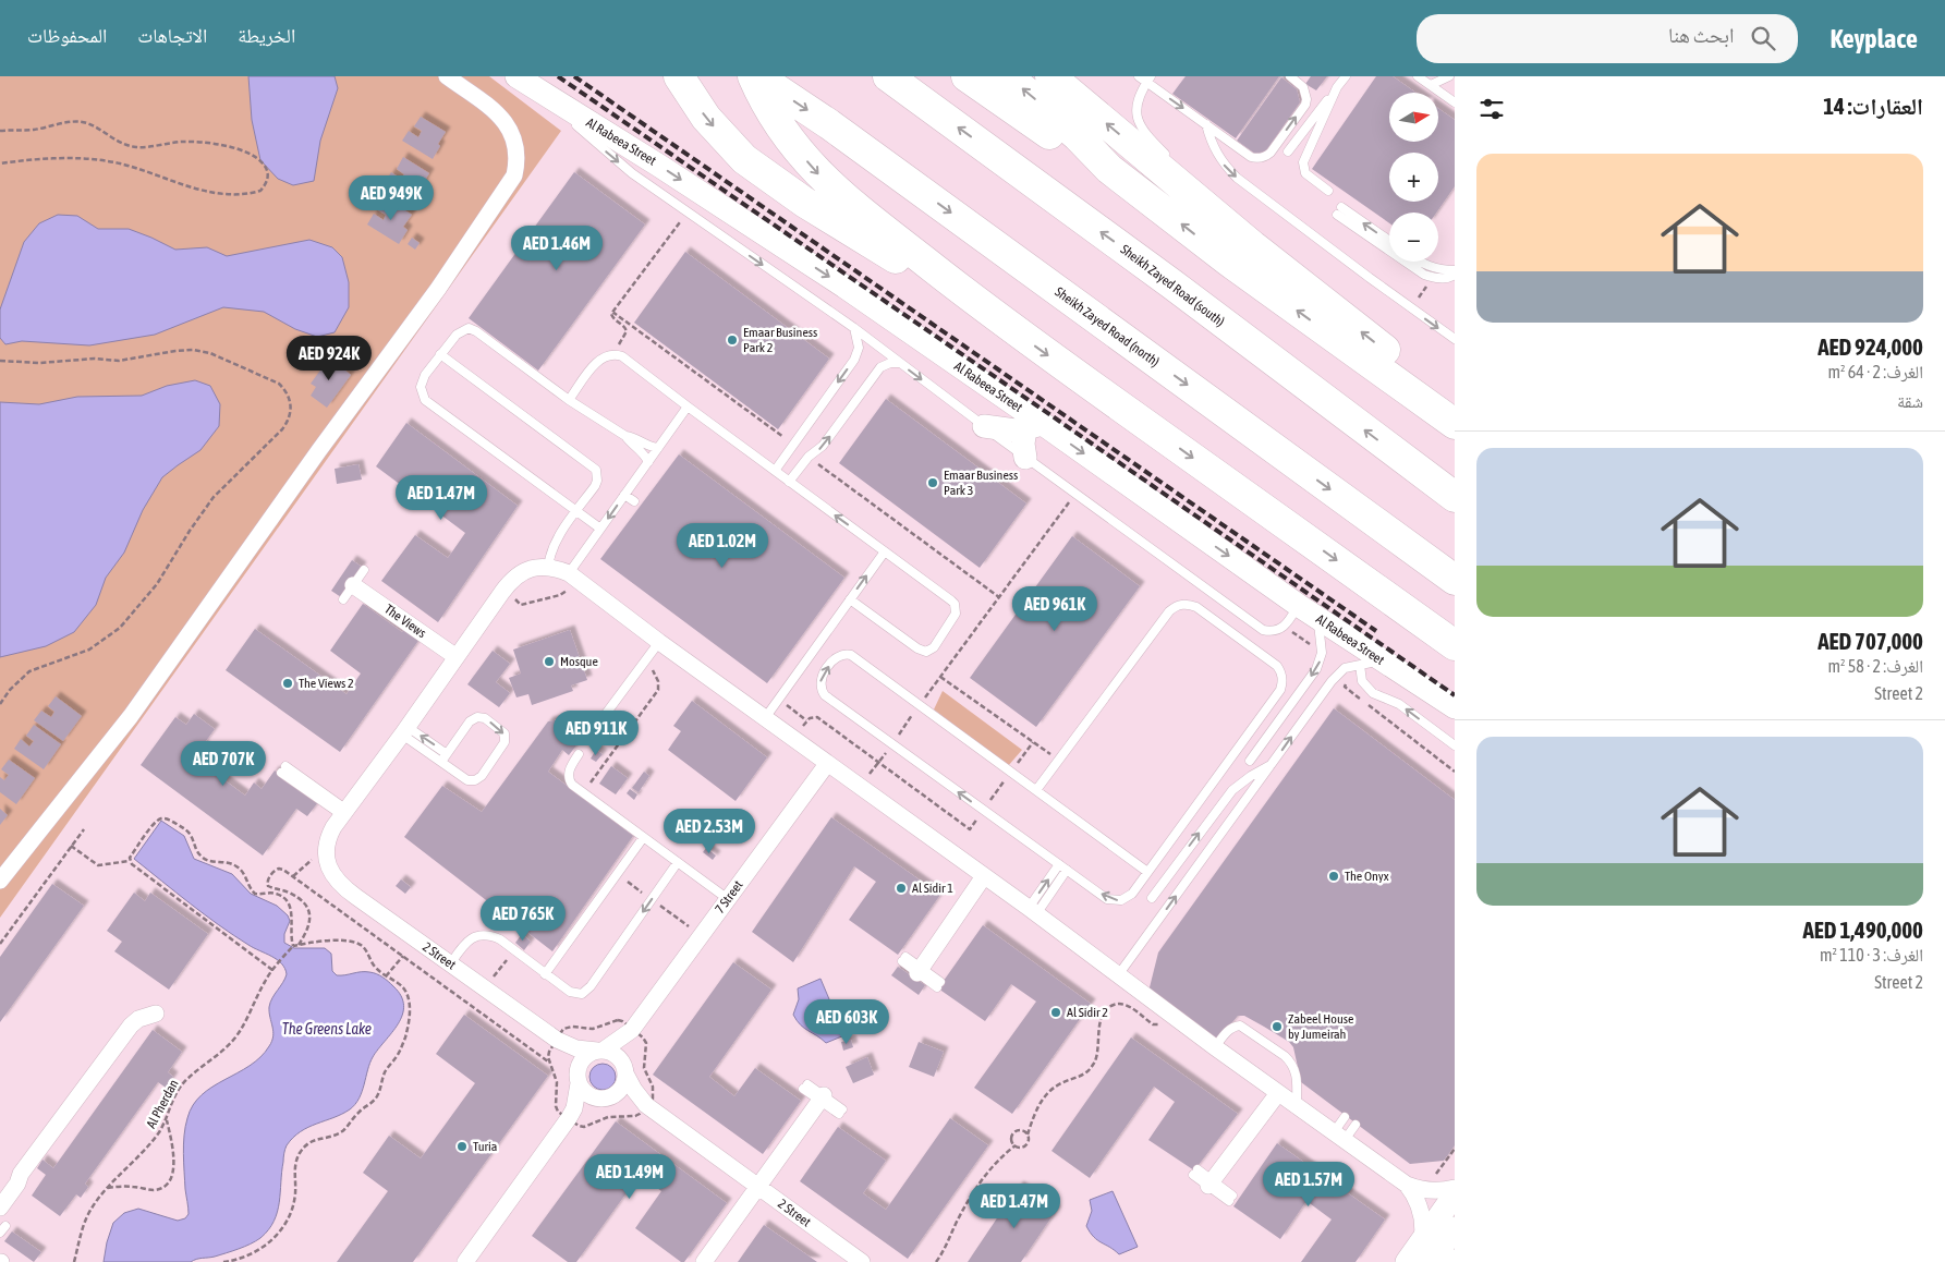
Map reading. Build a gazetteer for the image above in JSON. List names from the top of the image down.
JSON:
{
  "streets": {
    "highway": ["Sheikh Zayed Road (south)", "Sheikh Zayed Road (north)"],
    "main road": ["Al Rabeea Street"],
    "street": ["The Views", "7 Street", "2 Street"],
    "path": ["Al Pherdan"]
  },
  "crossings": [
    ["7 Street", "2 Street"]
  ],
  "one_way": ["Al Rabeea Street"],
  "water": ["The Greens Lake"],
  "places": [
    "Emaar Business Park 2",
    "Emaar Business Park 3",
    "Mosque",
    "The Views 2",
    "The Onyx",
    "Al Sidir 1",
    "Al Sidir 2",
    "Zabeel House by Jumeirah",
    "Turia"
  ],
  "north": "right",
  "page": {
    "header": "Keyplace",
    "search": "ابحث هنا",
    "nav": ["الخريطة", "الاتجاهات", "المحفوظات"],
    "heading": "العقارات: 14",
    "map_buttons": ["+", "−"],
    "list": [
      {
        "name": "AED 924,000",
        "note": "الغرف: 2 · 64 m² · شقة"
      },
      {
        "name": "AED 707,000",
        "note": "الغرف: 2 · 58 m² · 2 Street"
      },
      {
        "name": "AED 1,490,000",
        "note": "الغرف: 3 · 110 m² · 2 Street"
      }
    ],
    "price": [
      "AED 949K",
      "AED 1.46M",
      "AED 924K",
      "AED 1.47M",
      "AED 1.02M",
      "AED 961K",
      "AED 911K",
      "AED 707K",
      "AED 2.53M",
      "AED 765K",
      "AED 603K",
      "AED 1.49M",
      "AED 1.57M",
      "AED 1.47M"
    ]
  }
}
